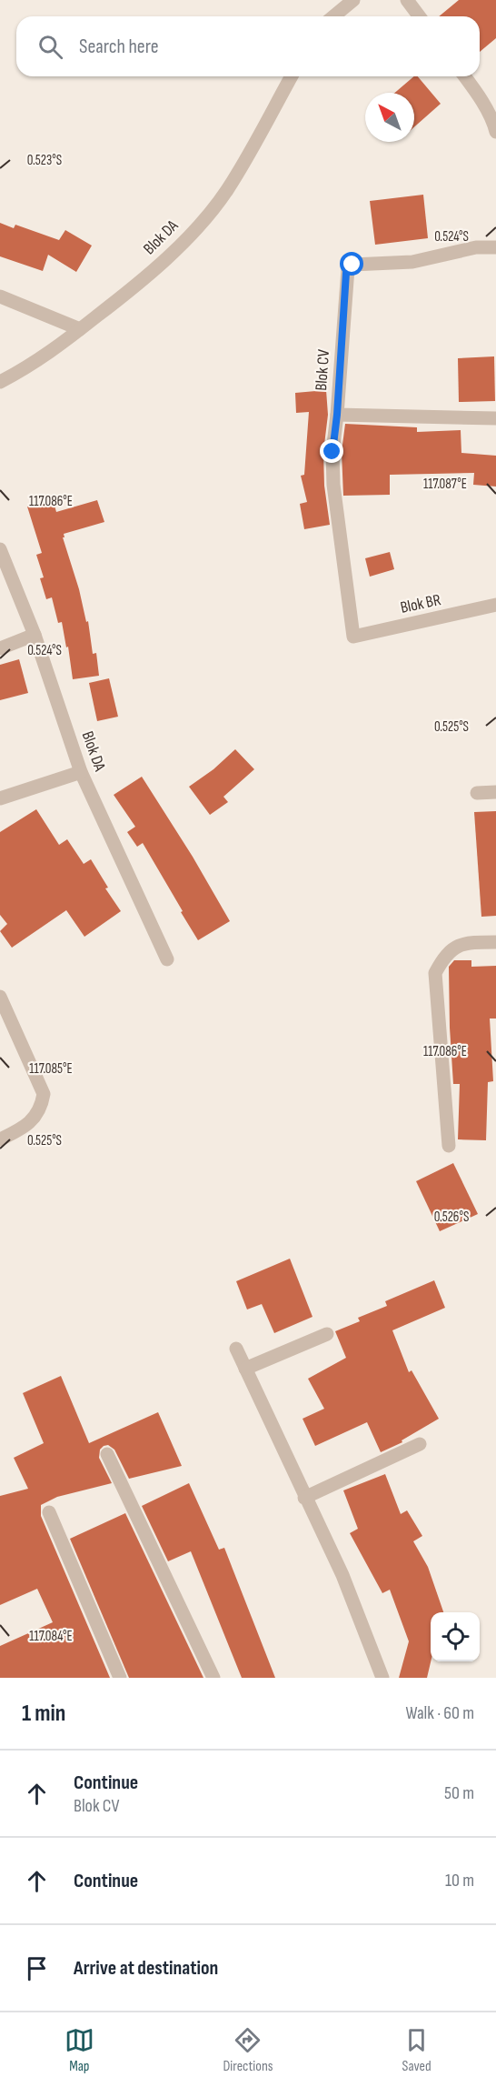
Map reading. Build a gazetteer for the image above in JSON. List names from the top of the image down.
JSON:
{
  "streets": {
    "street": ["Blok DA", "Blok CV", "Blok BR"]
  },
  "crossings": [
    ["Blok CV", "Blok BR"]
  ],
  "north": "top left",
  "page": {
    "search": "Search here",
    "heading": ["1 min", "Walk · 60 m"],
    "list": [
      ["Continue", "Blok CV", "50 m"],
      ["Continue", "10 m"],
      "Arrive at destination"
    ],
    "nav": ["Map", "Directions", "Saved"]
  },
  "coordinates": [
    "0.523°S",
    "0.524°S",
    "117.087°E",
    "117.086°E",
    "0.525°S",
    "117.085°E",
    "0.526°S",
    "117.084°E"
  ]
}
